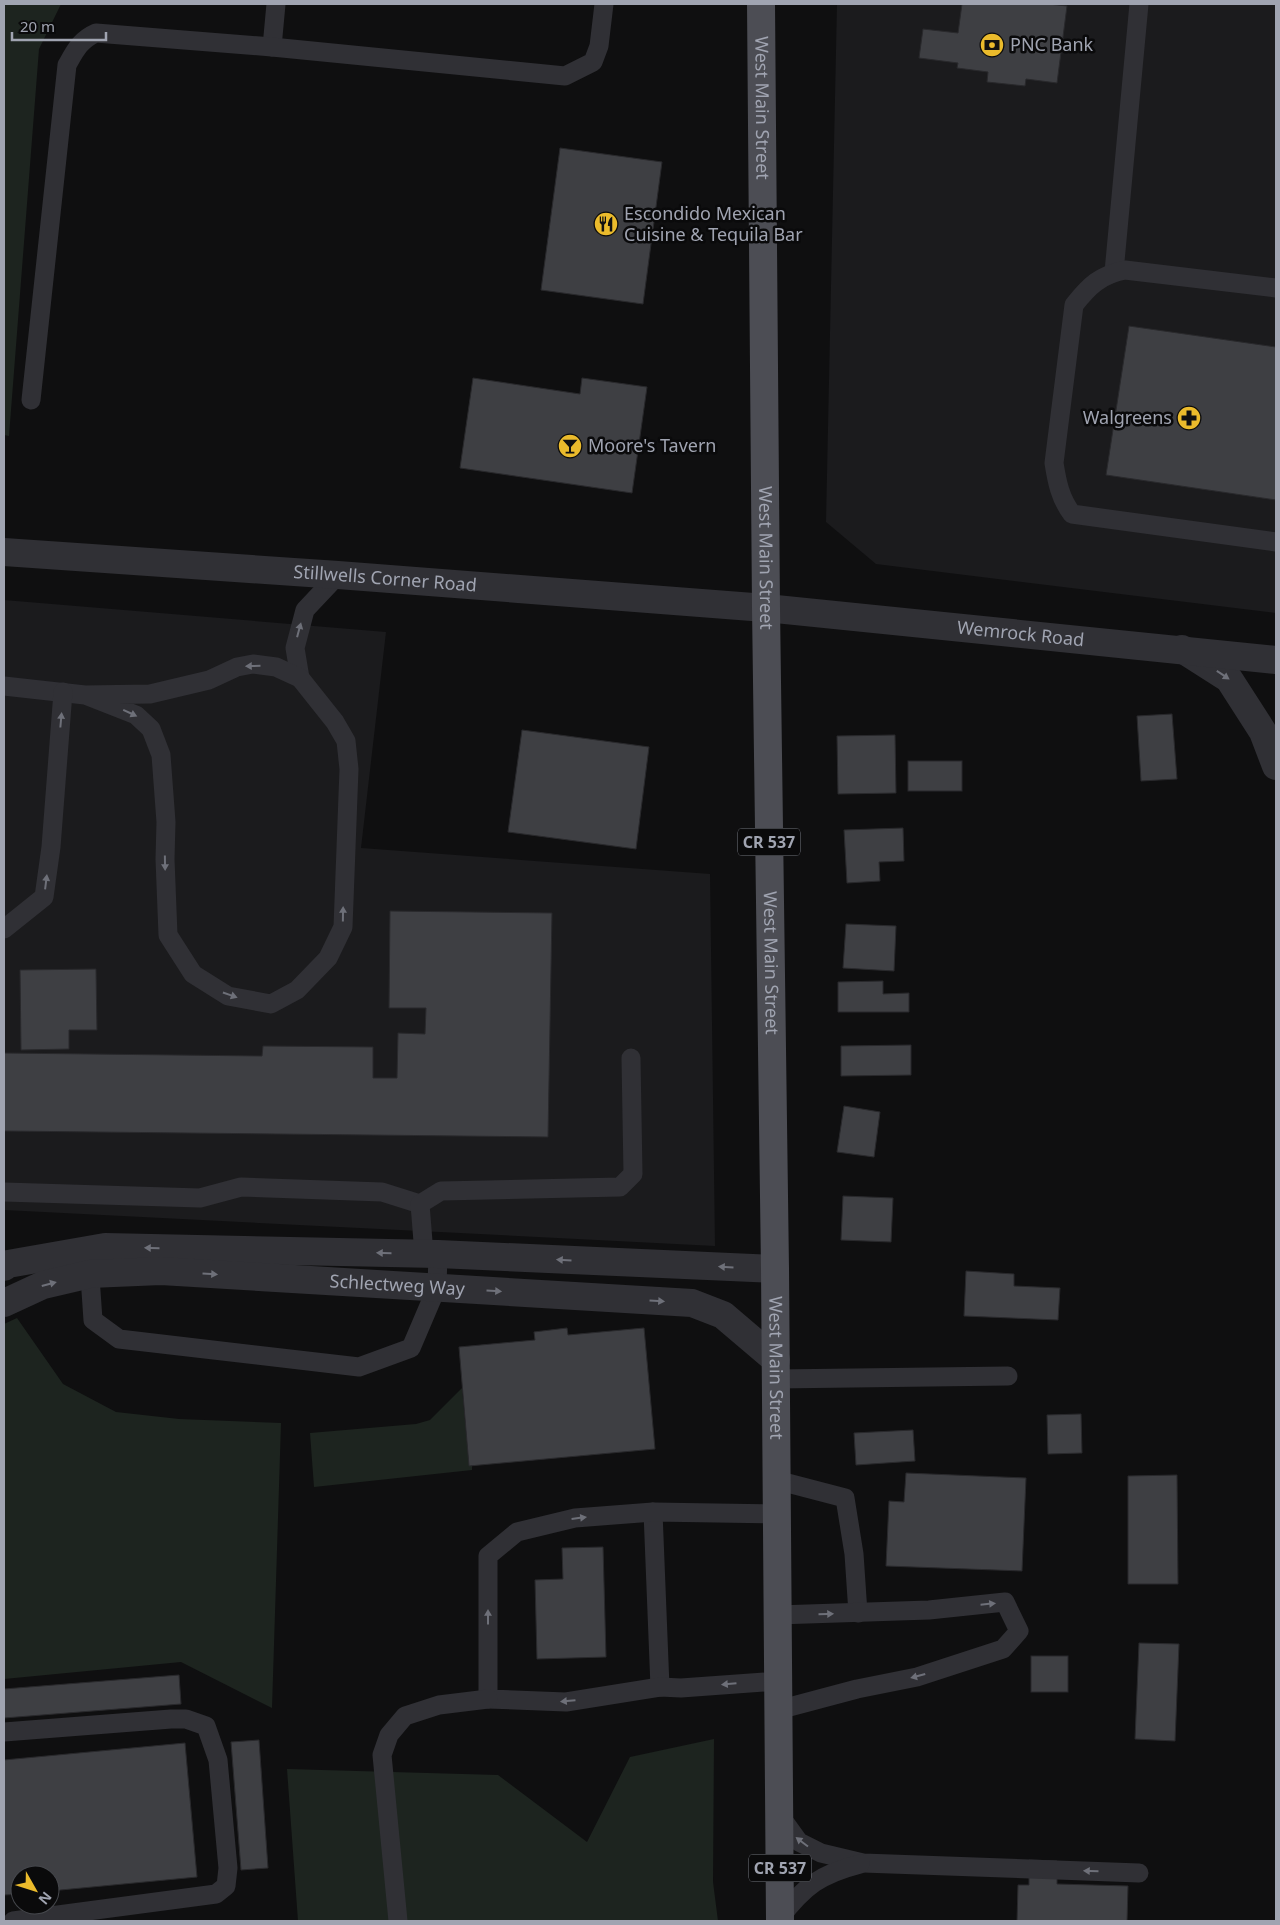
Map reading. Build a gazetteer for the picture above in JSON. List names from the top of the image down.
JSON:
{
  "streets": {
    "main road": ["West Main Street", "CR 537"],
    "street": ["Stillwells Corner Road", "Wemrock Road", "Schlectweg Way"]
  },
  "crossings": [
    ["West Main Street", "Stillwells Corner Road"],
    ["West Main Street", "Wemrock Road"],
    ["West Main Street", "Schlectweg Way"],
    ["Stillwells Corner Road", "Wemrock Road"]
  ],
  "places": {
    "bank": ["PNC Bank"],
    "restaurant": ["Escondido Mexican Cuisine & Tequila Bar"],
    "pharmacy": ["Walgreens"],
    "bar": ["Moore's Tavern"]
  },
  "scale_bar": "20 m",
  "north": "bottom right"
}
